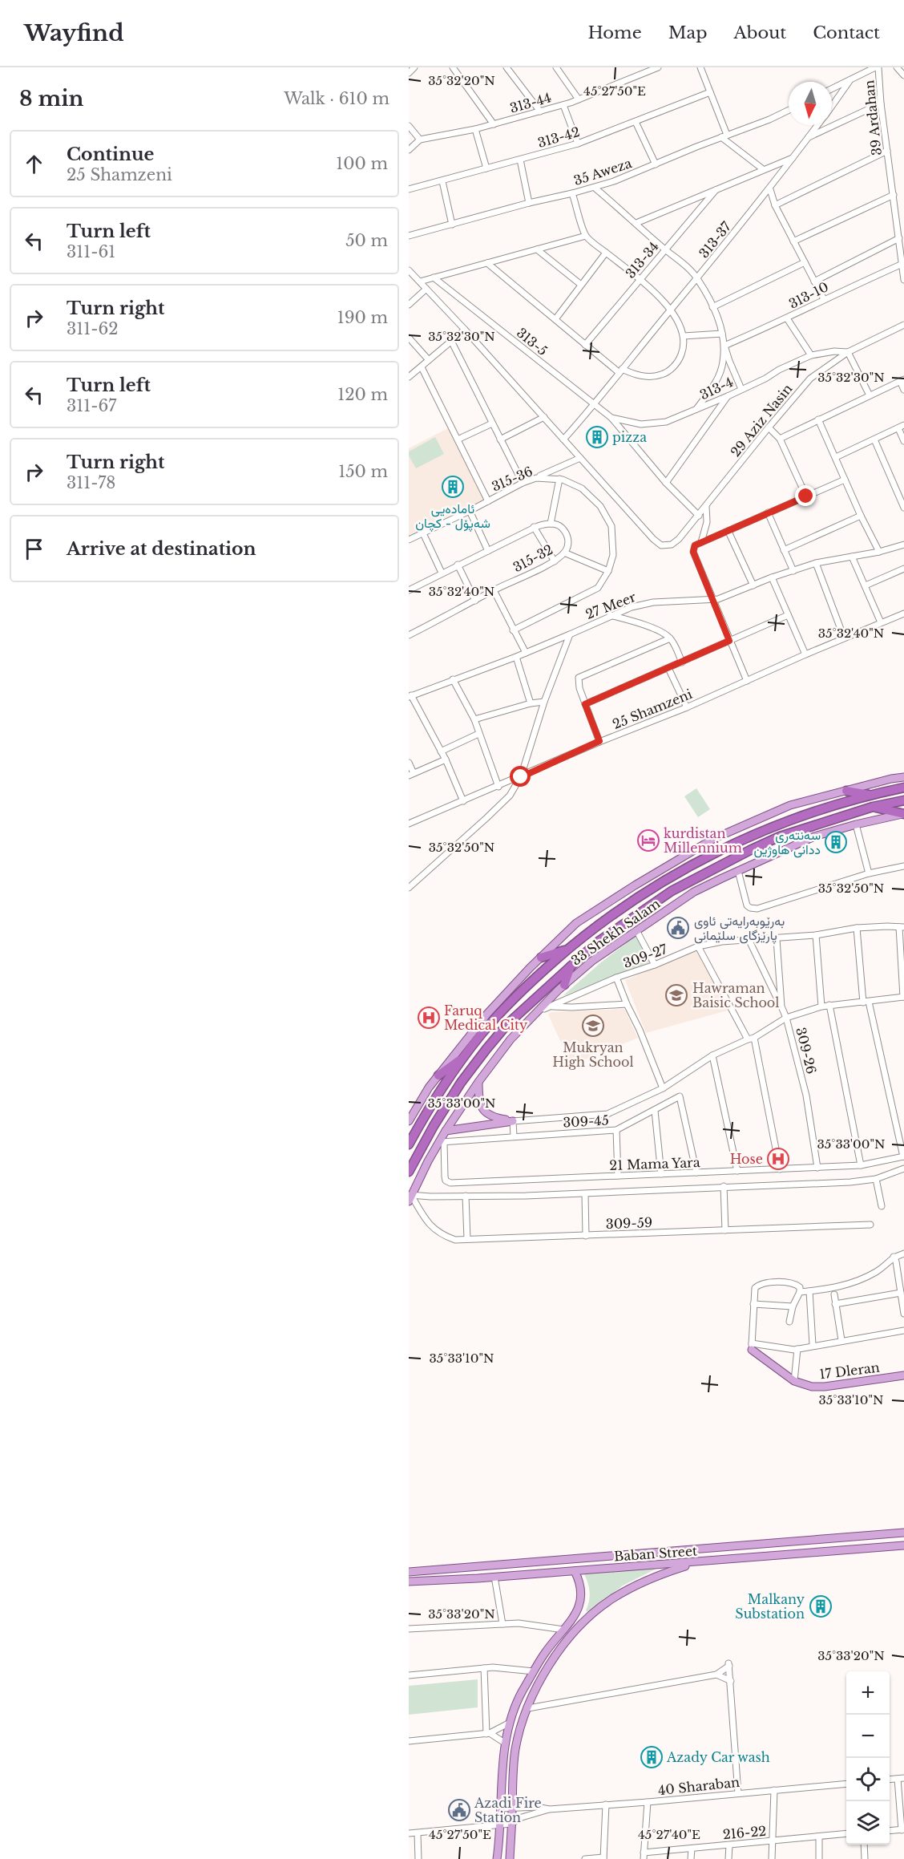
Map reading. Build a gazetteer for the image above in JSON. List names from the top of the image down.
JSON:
{
  "streets": {
    "main road": ["33 Shekh Salam", "17 Dleran", "Baban Street"],
    "street": [
      "313-44",
      "39 Ardahan",
      "313-42",
      "35 Aweza",
      "313-37",
      "313-34",
      "313-10",
      "313-5",
      "313-4",
      "29 Aziz Nasin",
      "315-36",
      "315-32",
      "27 Meer",
      "25 Shamzeni",
      "309-27",
      "309-26",
      "309-45",
      "21 Mama Yara",
      "309-59",
      "40 Sharaban",
      "216-22"
    ]
  },
  "crossings": [
    ["39 Ardahan", "313-10"],
    ["313-37", "313-5"],
    ["313-37", "313-4"],
    ["313-5", "313-4"],
    ["313-4", "29 Aziz Nasin"],
    ["33 Shekh Salam", "309-27"],
    ["33 Shekh Salam", "309-45"],
    ["33 Shekh Salam", "21 Mama Yara"],
    ["33 Shekh Salam", "309-59"],
    ["309-27", "309-26"],
    ["309-26", "21 Mama Yara"],
    ["309-45", "21 Mama Yara"],
    ["21 Mama Yara", "309-59"]
  ],
  "places": {
    "building": [
      "pizza",
      "ئامادەیی شەپۆل - کچان",
      "سەنتەری ددانی هاوژین",
      "Malkany Substation",
      "Azady Car wash"
    ],
    "hotel": ["kurdistan Millennium"],
    "public building": ["بەڕێوبەرایەتی ئاوی پارێزگای سلێمانی", "Azadi Fire Station"],
    "school or university": ["Hawraman Baisic School", "Mukryan High School"],
    "hospital": ["Faruq Medical City", "Hose"]
  },
  "north": "bottom",
  "page": {
    "header": "Wayfind",
    "nav": [
      "Home",
      "Map",
      "About",
      "Contact"
    ],
    "heading": ["8 min", "Walk · 610 m"],
    "list": [
      ["Continue", "25 Shamzeni", "100 m"],
      ["Turn left", "311-61", "50 m"],
      ["Turn right", "311-62", "190 m"],
      ["Turn left", "311-67", "120 m"],
      ["Turn right", "311-78", "150 m"],
      "Arrive at destination"
    ],
    "map_buttons": ["+", "−"]
  },
  "coordinates": [
    "35°32'20\"N",
    "45°27'50\"E",
    "35°32'30\"N",
    "35°32'40\"N",
    "35°32'50\"N",
    "35°33'00\"N",
    "35°33'10\"N",
    "35°33'20\"N",
    "45°27'40\"E"
  ]
}
